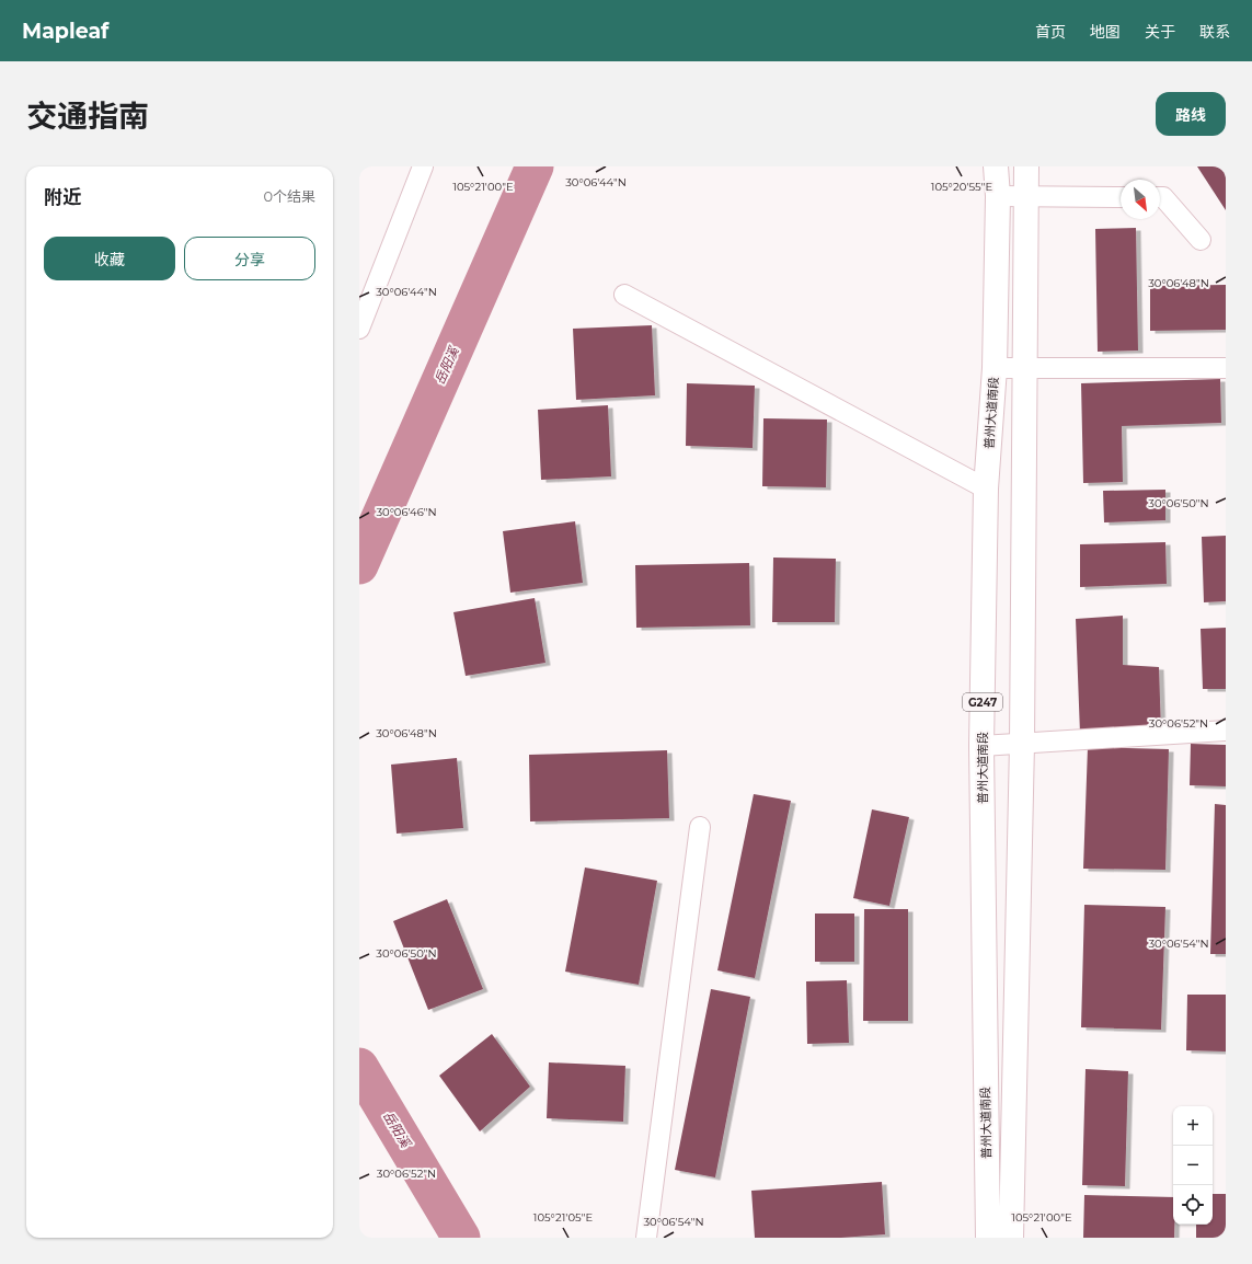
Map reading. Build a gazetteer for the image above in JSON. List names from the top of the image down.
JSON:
{
  "streets": {
    "highway": ["普州大道南段", "G247"]
  },
  "water": ["岳阳溪"],
  "north": "bottom right",
  "page": {
    "header": "Mapleaf",
    "nav": [
      "首页",
      "地图",
      "关于",
      "联系"
    ],
    "title": "交通指南",
    "buttons": [
      "路线",
      ["收藏", "分享"]
    ],
    "heading": ["附近", "0个结果"],
    "map_buttons": ["+", "−"]
  },
  "coordinates": [
    "30°06'44\"N",
    "105°21'00\"E",
    "105°20'55\"E",
    "30°06'48\"N",
    "30°06'50\"N",
    "30°06'46\"N",
    "30°06'52\"N",
    "30°06'54\"N",
    "105°21'05\"E"
  ]
}
